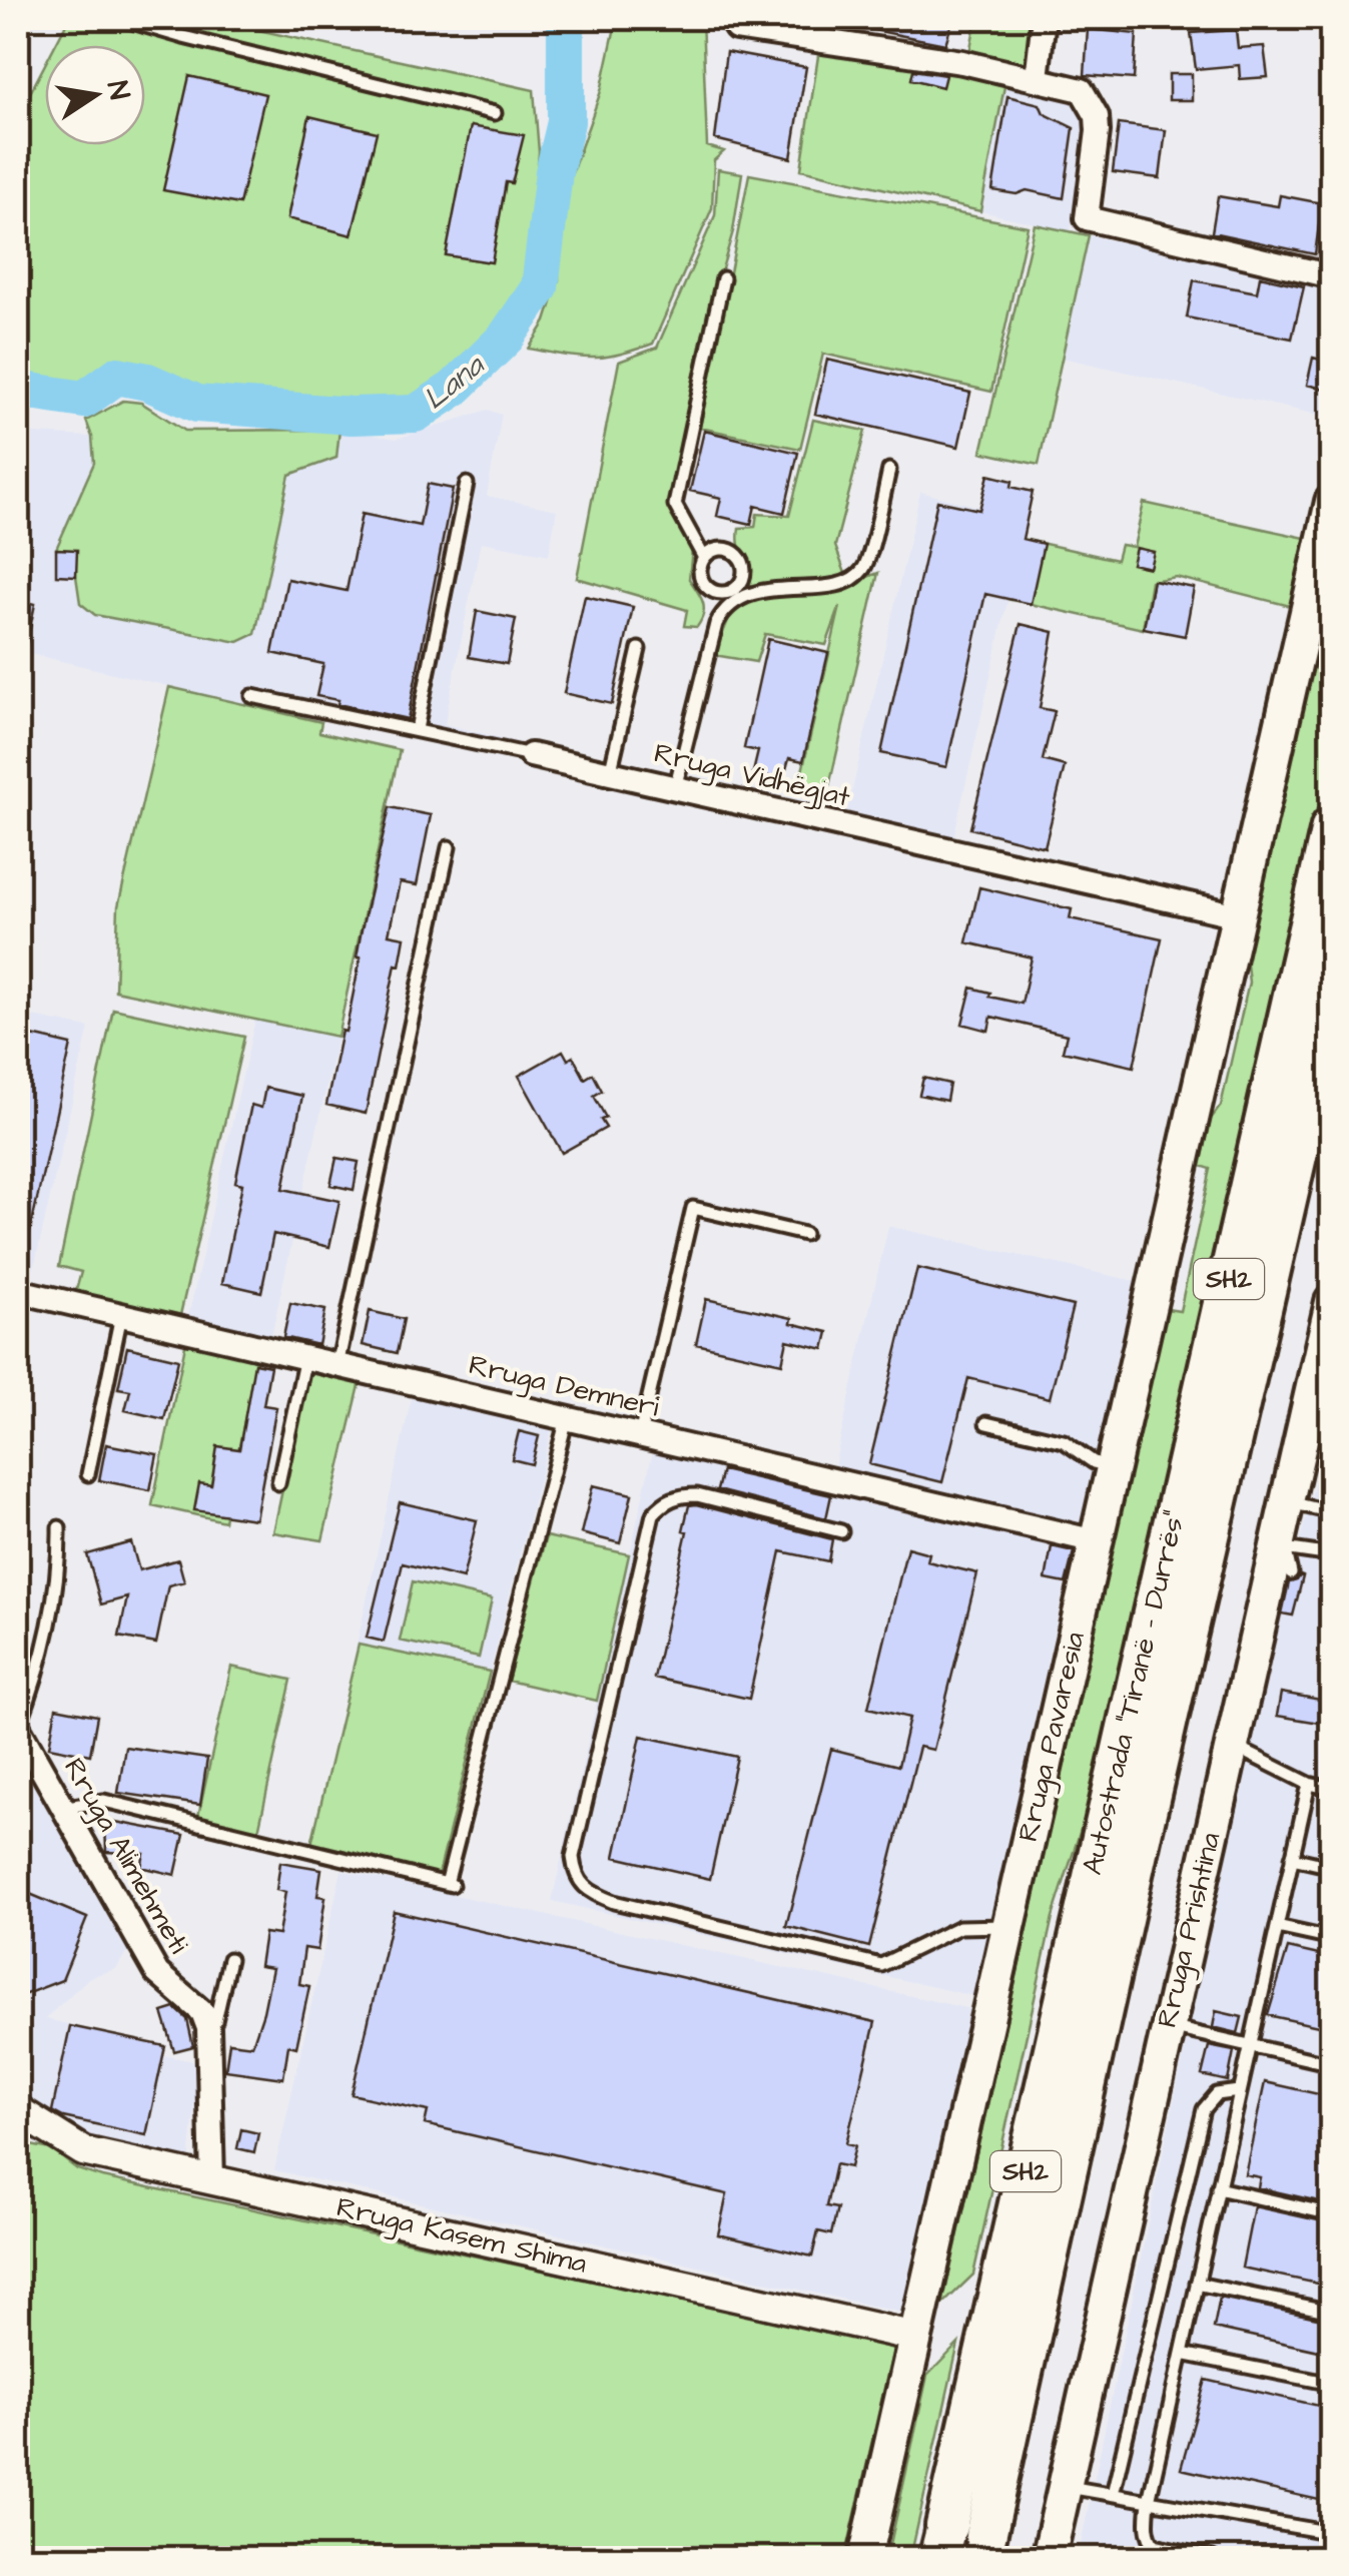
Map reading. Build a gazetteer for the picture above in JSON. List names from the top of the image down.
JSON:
{
  "streets": {
    "highway": ["SH2", "Autostrada \"Tiranë - Durrës\""],
    "main road": ["Rruga Pavaresia", "Rruga Prishtina"],
    "street": [
      "Rruga Vidhëgjat",
      "Rruga Demneri",
      "Rruga Alimehmeti",
      "Rruga Kasem Shima"
    ]
  },
  "crossings": [
    ["Rruga Vidhëgjat", "Rruga Pavaresia"],
    ["Rruga Demneri", "Rruga Pavaresia"],
    ["Rruga Pavaresia", "Rruga Kasem Shima"]
  ],
  "water": ["Lana"],
  "north": "right"
}
